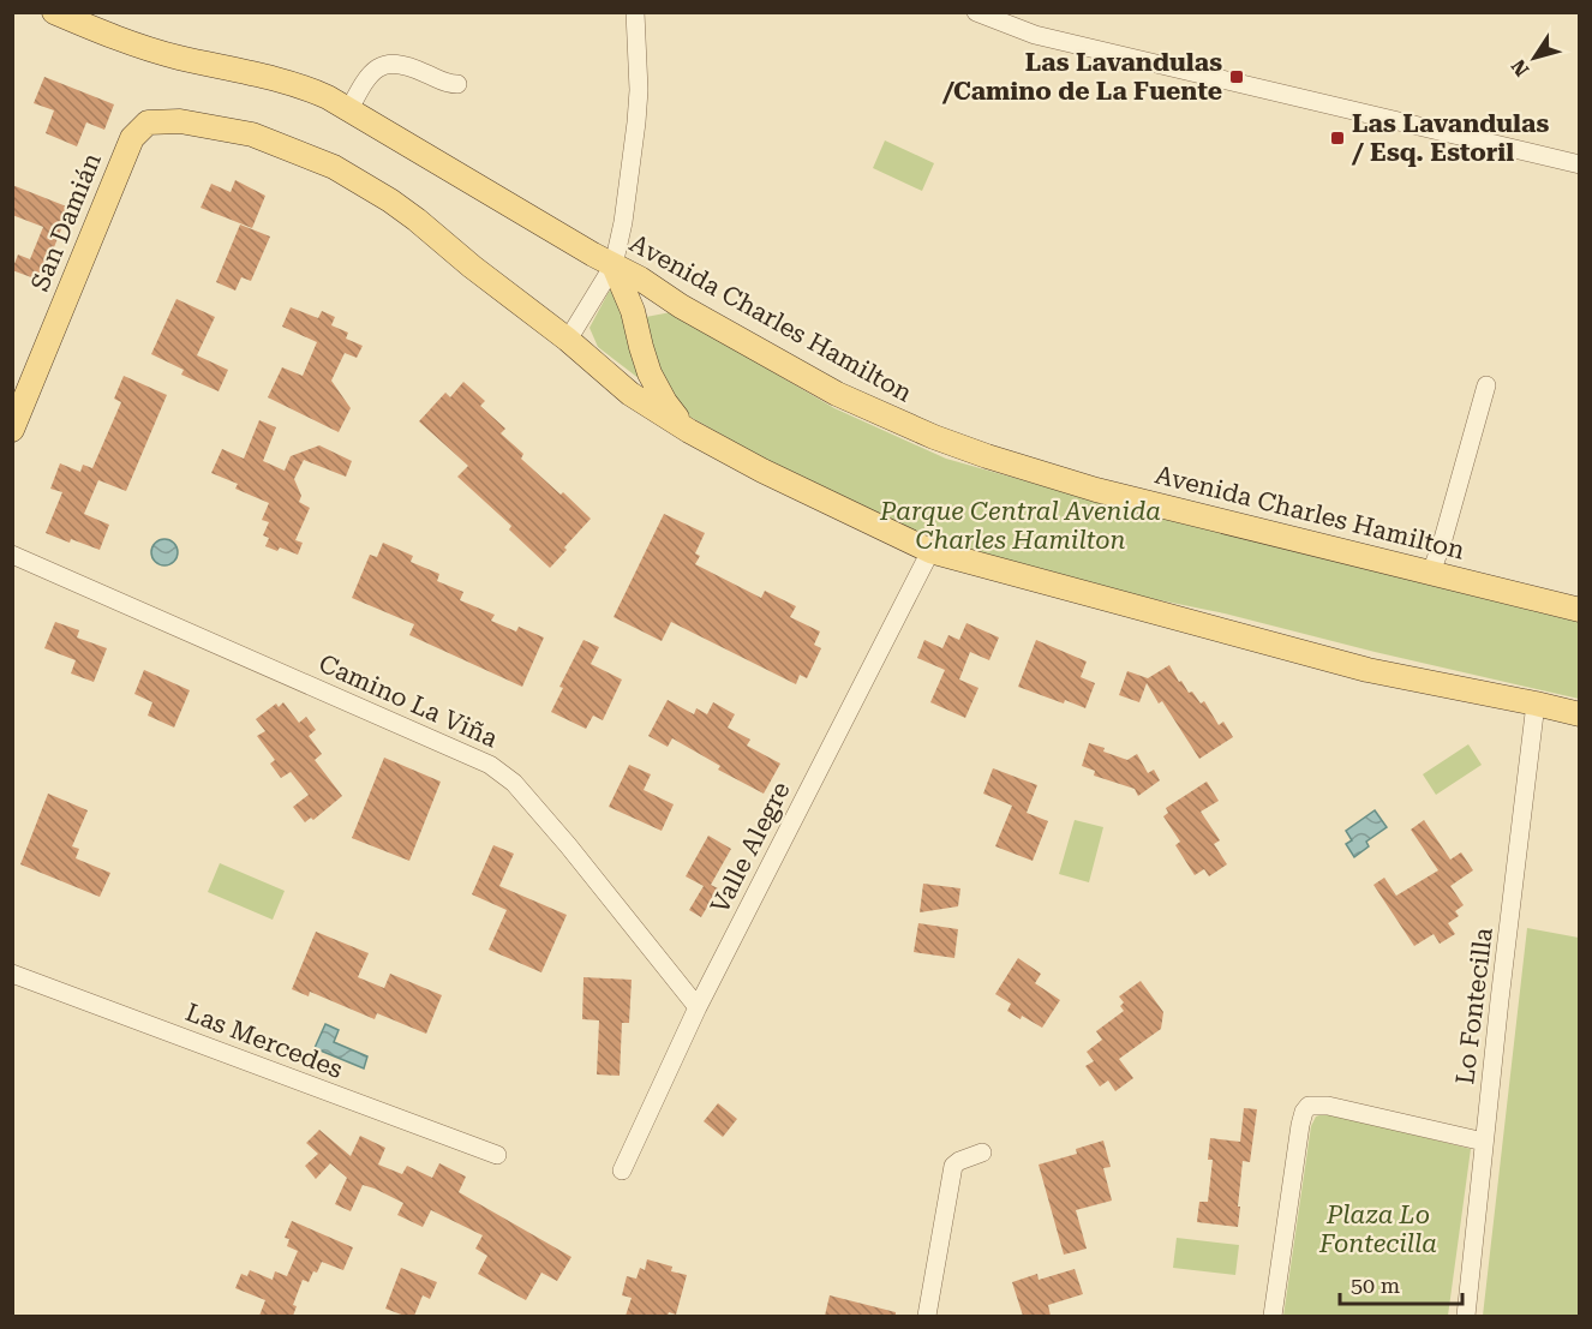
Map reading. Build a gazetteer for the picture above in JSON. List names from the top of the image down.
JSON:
{
  "streets": {
    "main road": ["San Damián", "Avenida Charles Hamilton"],
    "street": [
      "Camino La Viña",
      "Valle Alegre",
      "Lo Fontecilla",
      "Las Mercedes"
    ]
  },
  "crossings": [
    ["Camino La Viña", "Valle Alegre"]
  ],
  "parks": ["Parque Central Avenida Charles Hamilton", "Plaza Lo Fontecilla"],
  "places": {
    "transit": ["Las Lavandulas /Camino de La Fuente", "Las Lavandulas / Esq. Estoril"]
  },
  "scale_bar": "50 m",
  "north": "bottom left"
}
